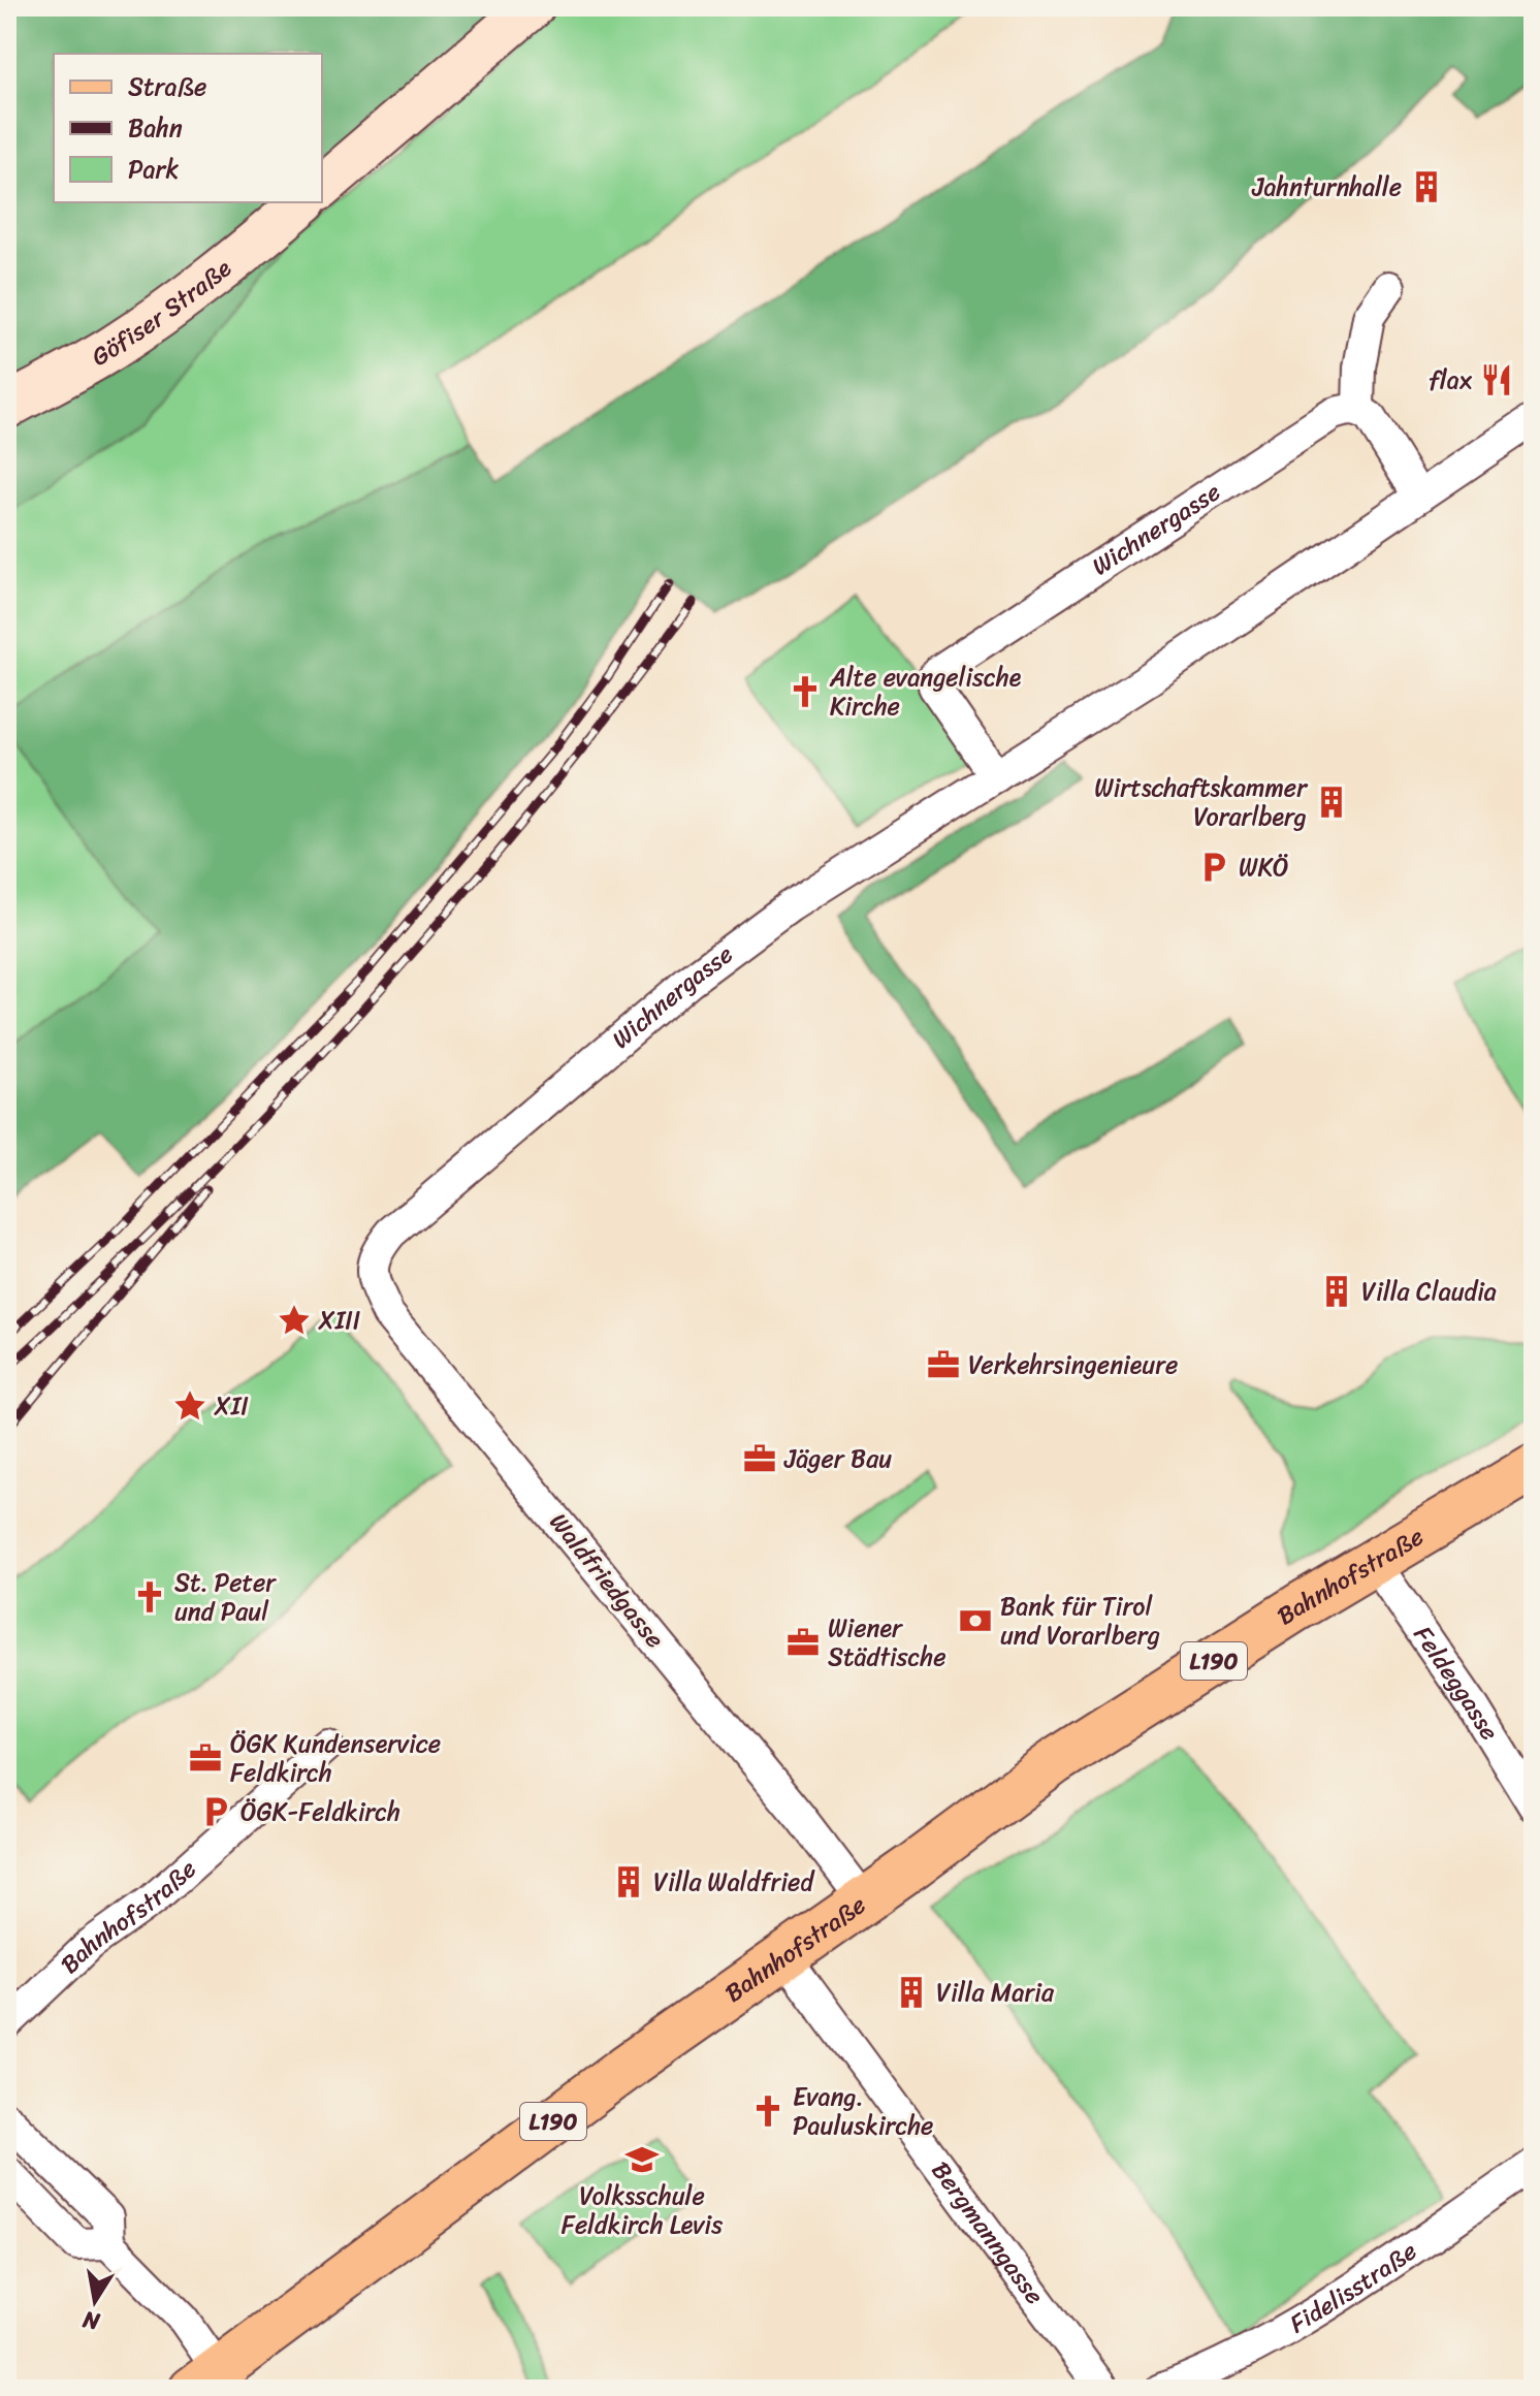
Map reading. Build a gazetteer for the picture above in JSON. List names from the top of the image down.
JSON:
{
  "streets": {
    "main road": ["Göfiser Straße", "Bahnhofstraße", "L190"],
    "street": [
      "Wichnergasse",
      "Waldfriedgasse",
      "Feldeggasse",
      "Bergmanngasse",
      "Fidelisstraße"
    ]
  },
  "crossings": [
    ["Wichnergasse", "Waldfriedgasse"],
    ["Bahnhofstraße", "Waldfriedgasse"],
    ["Bahnhofstraße", "Feldeggasse"],
    ["Bahnhofstraße", "Bergmanngasse"]
  ],
  "places": {
    "building": [
      "Jahnturnhalle",
      "Wirtschaftskammer Vorarlberg",
      "Villa Claudia",
      "Villa Waldfried",
      "Villa Maria"
    ],
    "restaurant": ["flax"],
    "church": ["Alte evangelische Kirche", "St. Peter und Paul", "Evang. Pauluskirche"],
    "parking": ["WKÖ", "ÖGK-Feldkirch"],
    "place": ["XIII", "XII"],
    "office": [
      "Verkehrsingenieure",
      "Jäger Bau",
      "Wiener Städtische",
      "ÖGK Kundenservice Feldkirch"
    ],
    "bank": ["Bank für Tirol und Vorarlberg"],
    "school or university": ["Volksschule Feldkirch Levis"]
  },
  "legend": ["Straße", "Bahn", "Park"],
  "north": "bottom"
}
